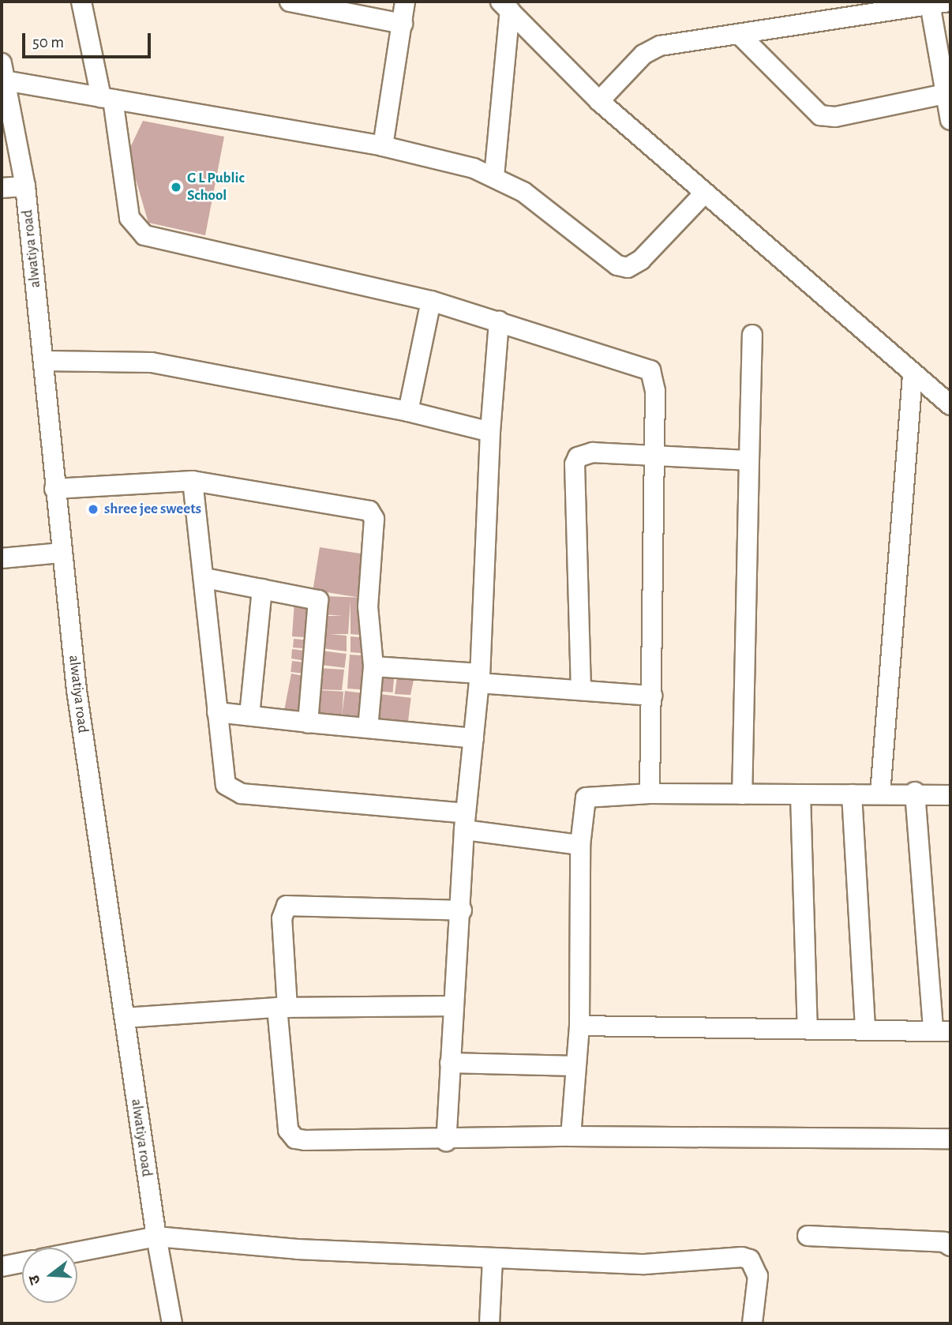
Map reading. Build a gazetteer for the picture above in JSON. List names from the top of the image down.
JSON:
{
  "streets": {
    "street": ["alwatiya road"]
  },
  "places": ["G L Public School", "shree jee sweets"],
  "scale_bar": "50 m",
  "north": "left"
}
